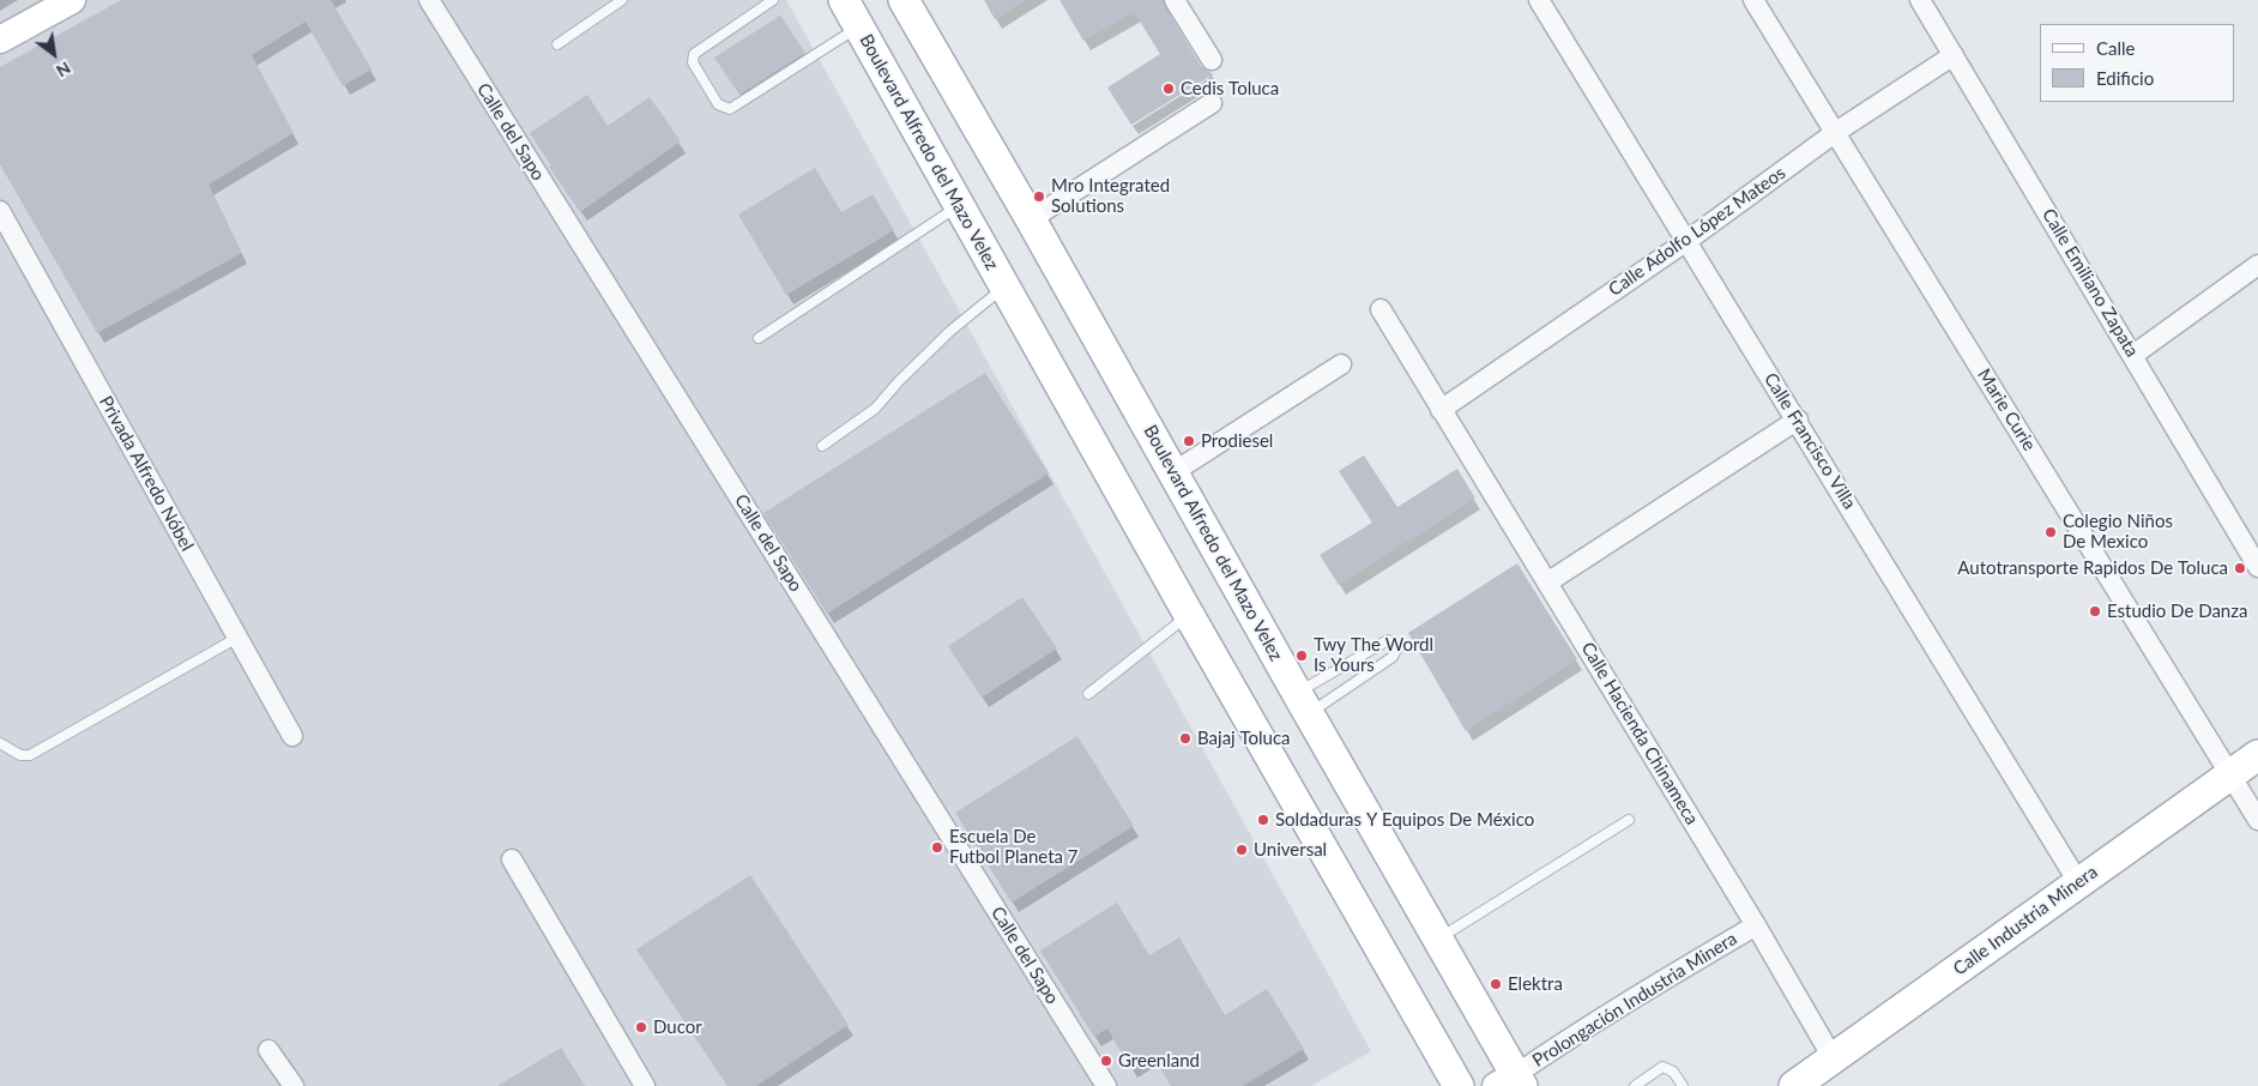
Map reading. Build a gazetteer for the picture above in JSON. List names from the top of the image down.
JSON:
{
  "streets": {
    "main road": ["Boulevard Alfredo del Mazo Velez", "Calle Industria Minera"],
    "street": [
      "Calle del Sapo",
      "Calle Adolfo López Mateos",
      "Calle Emiliano Zapata",
      "Marie Curie",
      "Calle Francisco Villa",
      "Privada Alfredo Nóbel",
      "Calle Hacienda Chinameca",
      "Prolongación Industria Minera"
    ]
  },
  "crossings": [
    ["Boulevard Alfredo del Mazo Velez", "Prolongación Industria Minera"],
    ["Calle Adolfo López Mateos", "Calle Emiliano Zapata"],
    ["Calle Adolfo López Mateos", "Marie Curie"],
    ["Calle Adolfo López Mateos", "Calle Francisco Villa"],
    ["Calle Adolfo López Mateos", "Calle Hacienda Chinameca"],
    ["Marie Curie", "Calle Industria Minera"],
    ["Calle Francisco Villa", "Calle Industria Minera"],
    ["Calle Hacienda Chinameca", "Calle Industria Minera"],
    ["Calle Hacienda Chinameca", "Prolongación Industria Minera"]
  ],
  "places": [
    "Cedis Toluca",
    "Mro Integrated Solutions",
    "Prodiesel",
    "Colegio Niños De Mexico",
    "Autotransporte Rapidos De Toluca",
    "Estudio De Danza",
    "Twy The Wordl Is Yours",
    "Bajaj Toluca",
    "Soldaduras Y Equipos De México",
    "Escuela De Futbol Planeta 7",
    "Universal",
    "Elektra",
    "Ducor",
    "Greenland"
  ],
  "legend": ["Calle", "Edificio"],
  "north": "bottom right"
}
